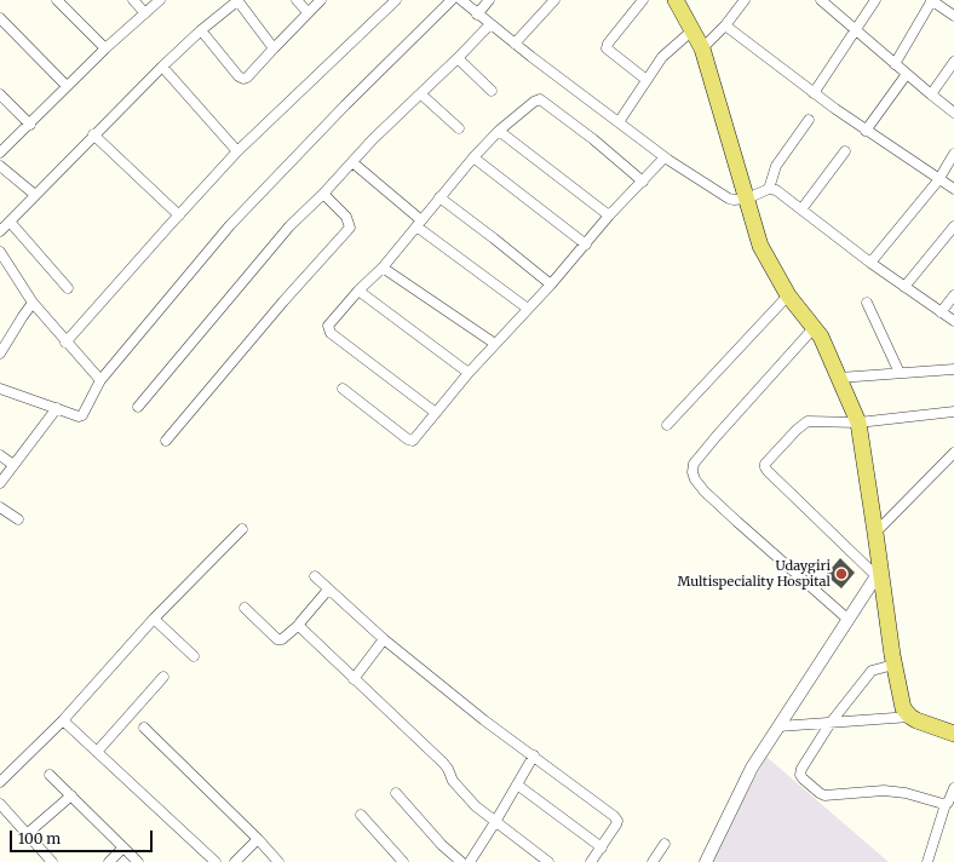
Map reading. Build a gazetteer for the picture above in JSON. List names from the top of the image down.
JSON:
{
  "places": ["Udaygiri Multispeciality Hospital"],
  "scale_bar": "100 m"
}
